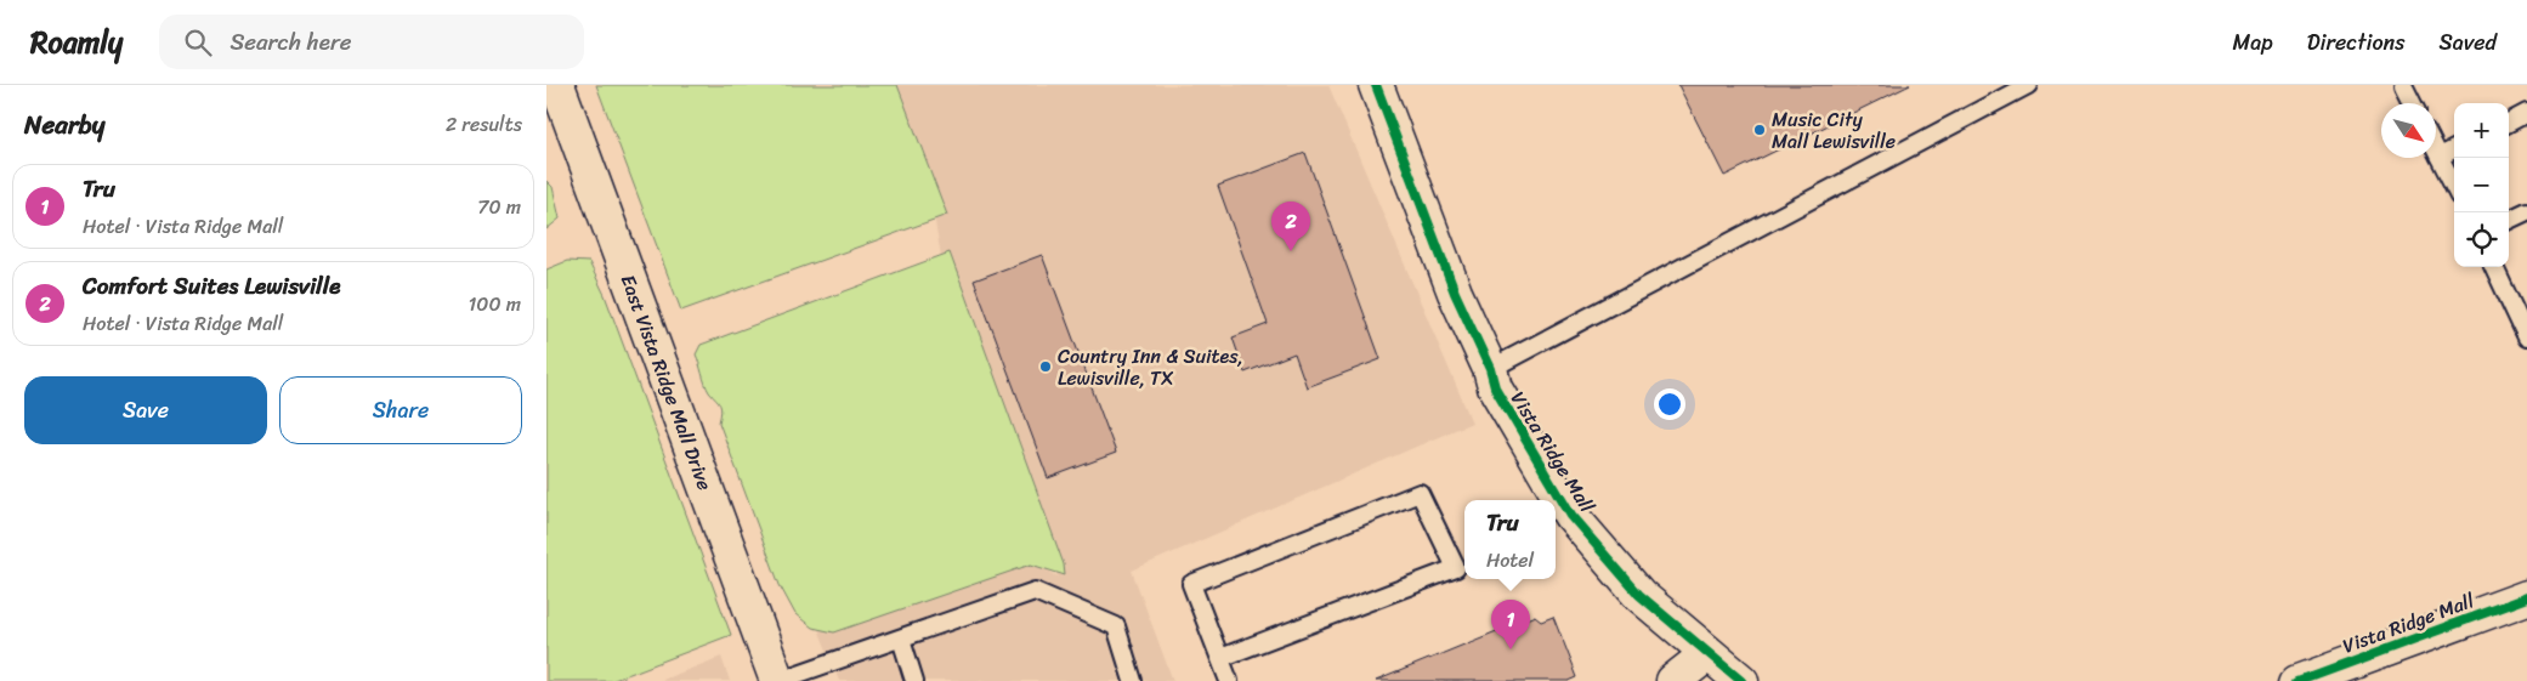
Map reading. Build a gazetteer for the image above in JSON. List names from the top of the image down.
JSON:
{
  "streets": {
    "street": ["East Vista Ridge Mall Drive", "Vista Ridge Mall"]
  },
  "places": ["Music City Mall Lewisville", "Country Inn & Suites, Lewisville, TX"],
  "north": "bottom right",
  "page": {
    "header": "Roamly",
    "search": "Search here",
    "nav": ["Map", "Directions", "Saved"],
    "heading": ["Nearby", "2 results"],
    "map_buttons": ["+", "−"],
    "list": [
      {
        "mark": "1",
        "name": "Tru",
        "note": "Hotel · Vista Ridge Mall",
        "value": "70 m"
      },
      {
        "mark": "2",
        "name": "Comfort Suites Lewisville",
        "note": "Hotel · Vista Ridge Mall",
        "value": "100 m"
      }
    ],
    "pins": ["2", "1"],
    "buttons": ["Save", "Share"],
    "popup": ["Tru", "Hotel"]
  }
}
